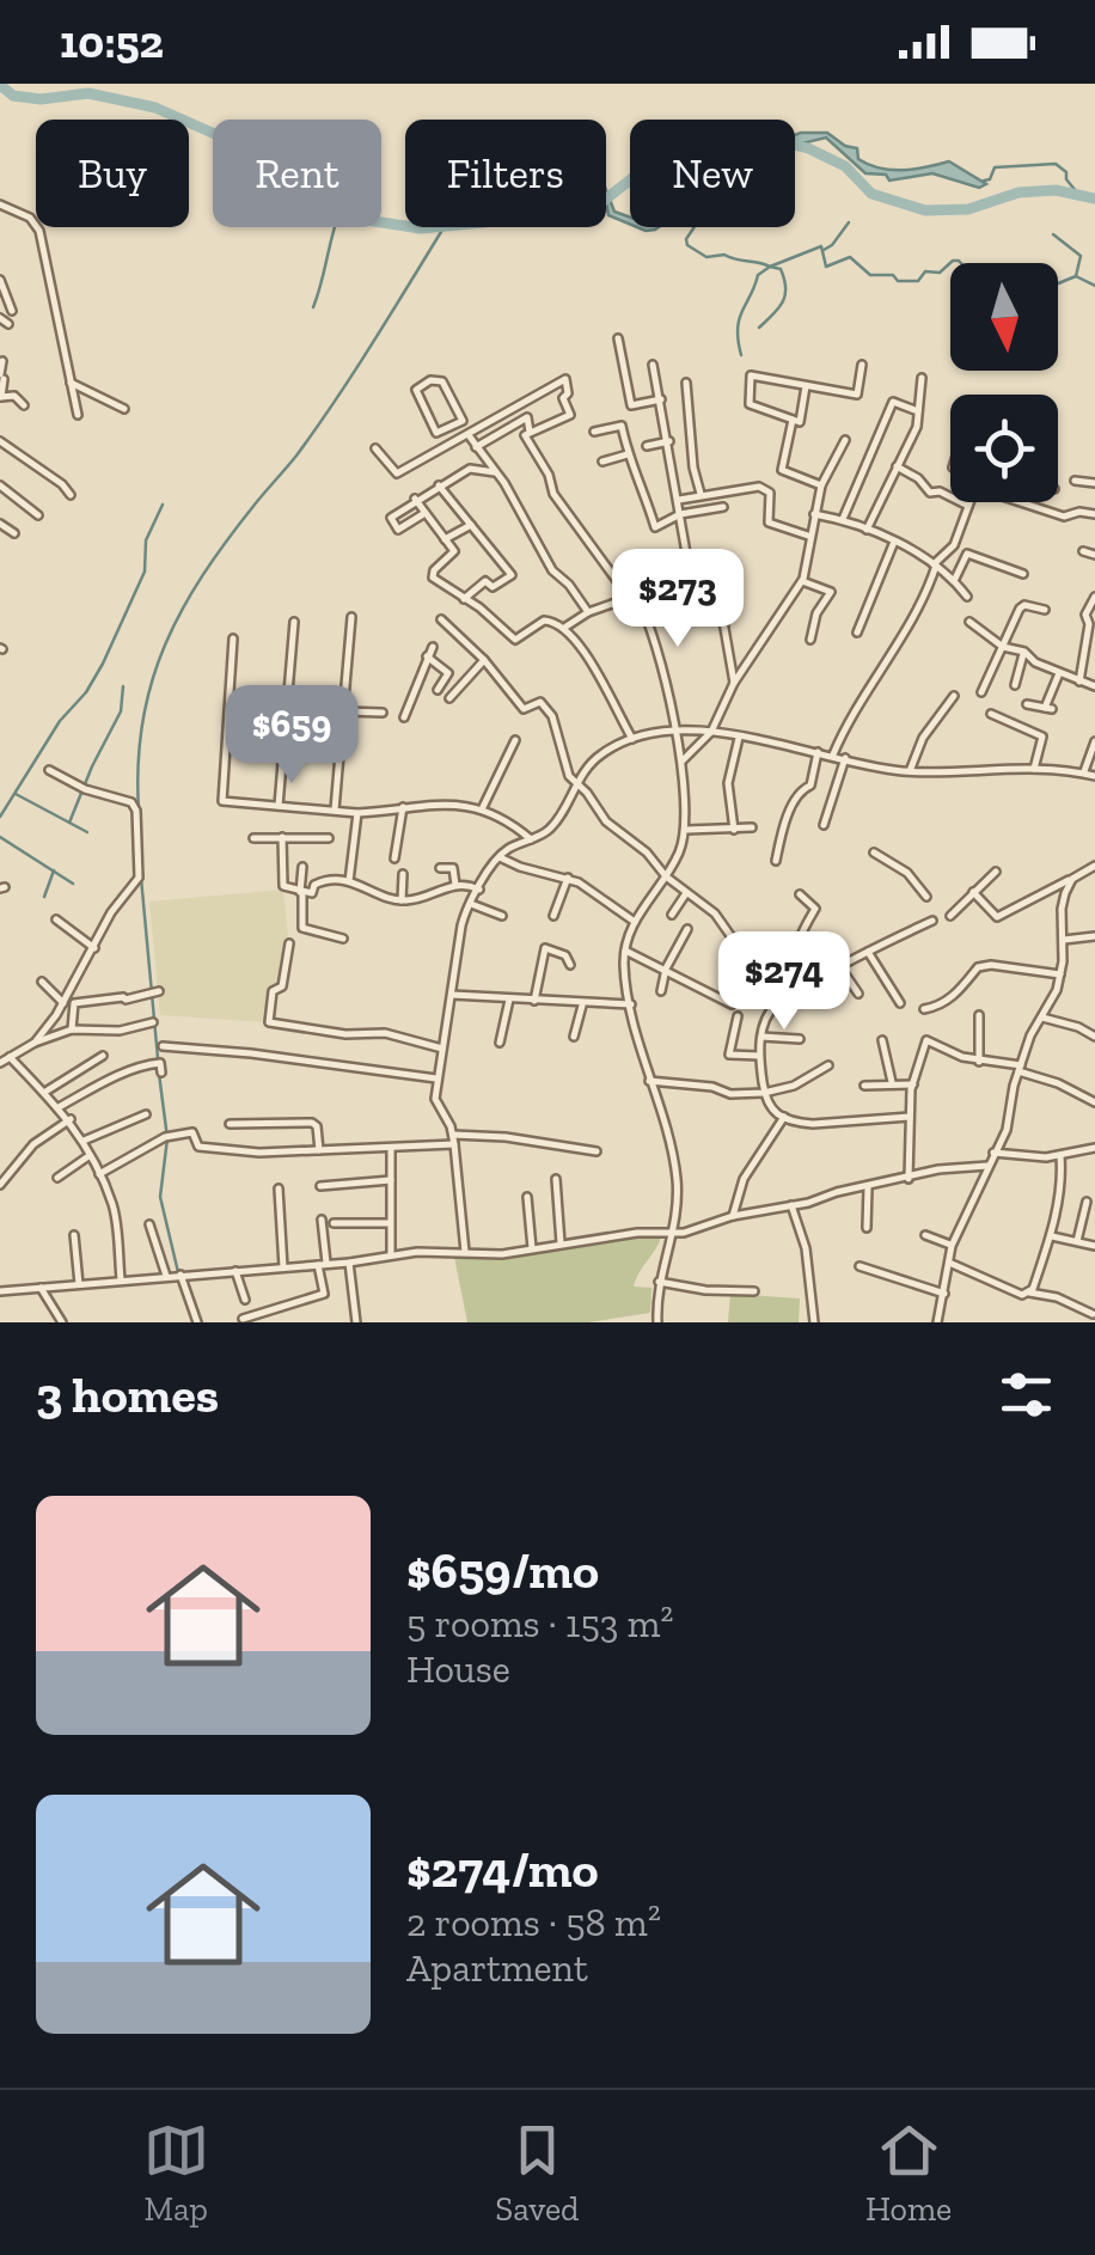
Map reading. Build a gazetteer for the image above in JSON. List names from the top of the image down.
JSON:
{
  "north": "bottom",
  "page": {
    "status": "10:52",
    "chip": [
      "Buy",
      "Rent",
      "Filters",
      "New"
    ],
    "price": ["$273", "$659", "$274"],
    "heading": "3 homes",
    "list": [
      {
        "name": "$659/mo",
        "note": "5 rooms · 153 m² · House"
      },
      {
        "name": "$274/mo",
        "note": "2 rooms · 58 m² · Apartment"
      }
    ],
    "tabs": ["Map", "Saved", "Home"]
  }
}
